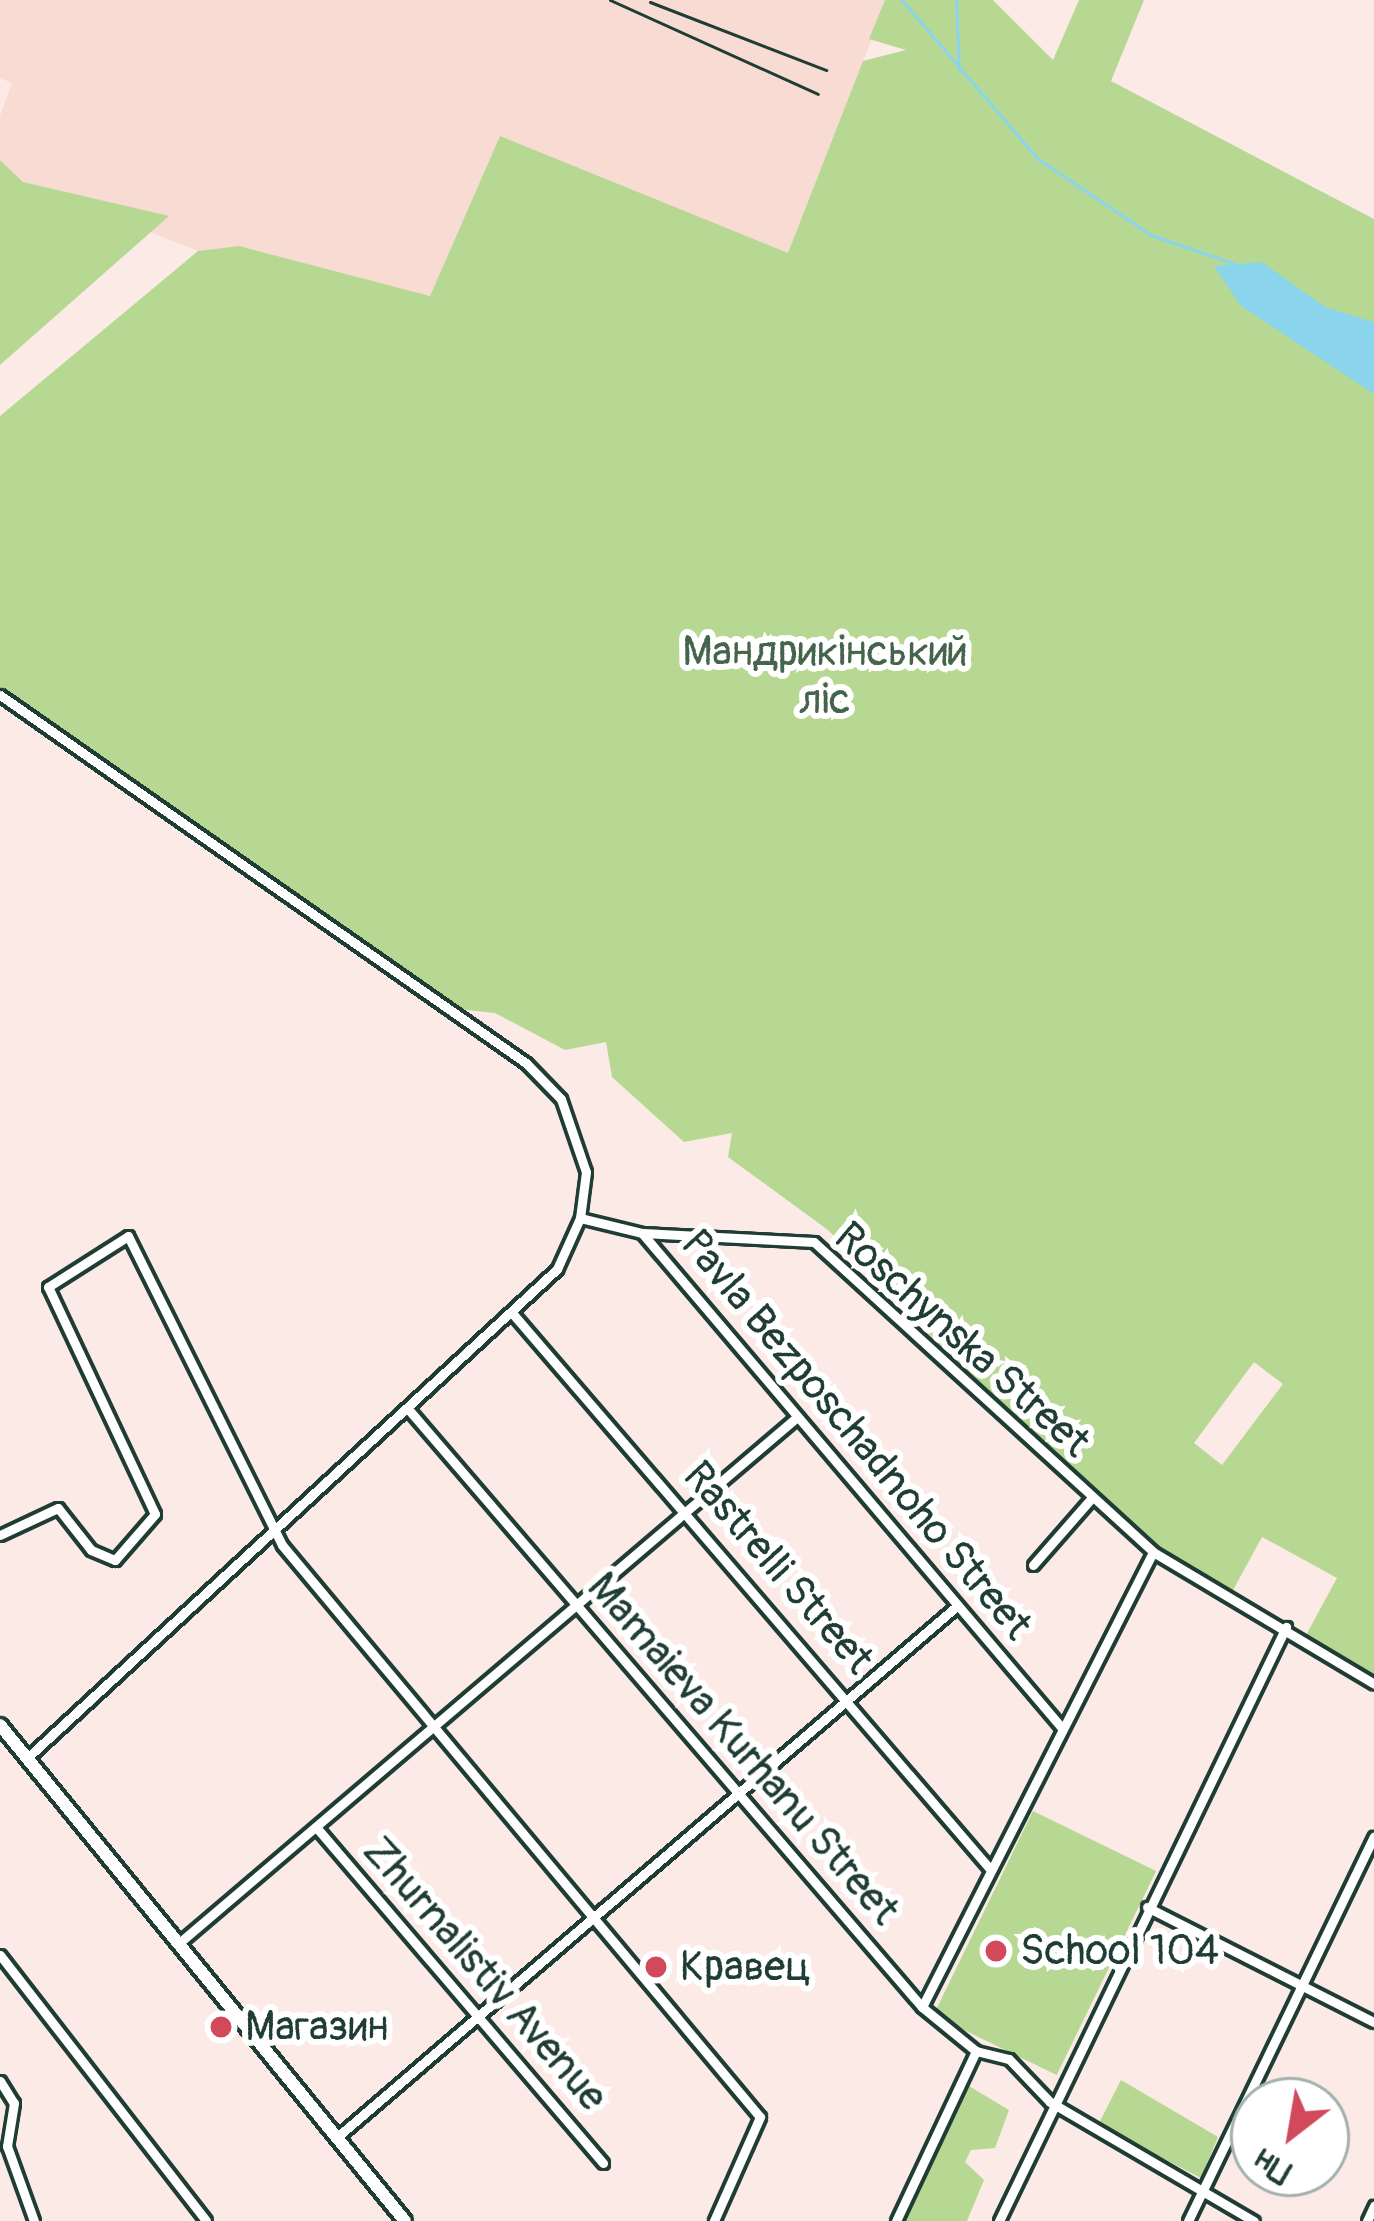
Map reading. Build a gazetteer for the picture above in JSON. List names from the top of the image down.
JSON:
{
  "streets": {
    "street": [
      "Roschynska Street",
      "Pavla Bezposchadnoho Street",
      "Rastrelli Street",
      "Mamaieva Kurhanu Street",
      "Zhurnalistiv Avenue"
    ]
  },
  "crossings": [
    ["Roschynska Street", "Pavla Bezposchadnoho Street"]
  ],
  "parks": ["Мандрикінський ліс"],
  "places": ["School 104", "Кравец", "Магазин"],
  "north": "bottom left"
}
